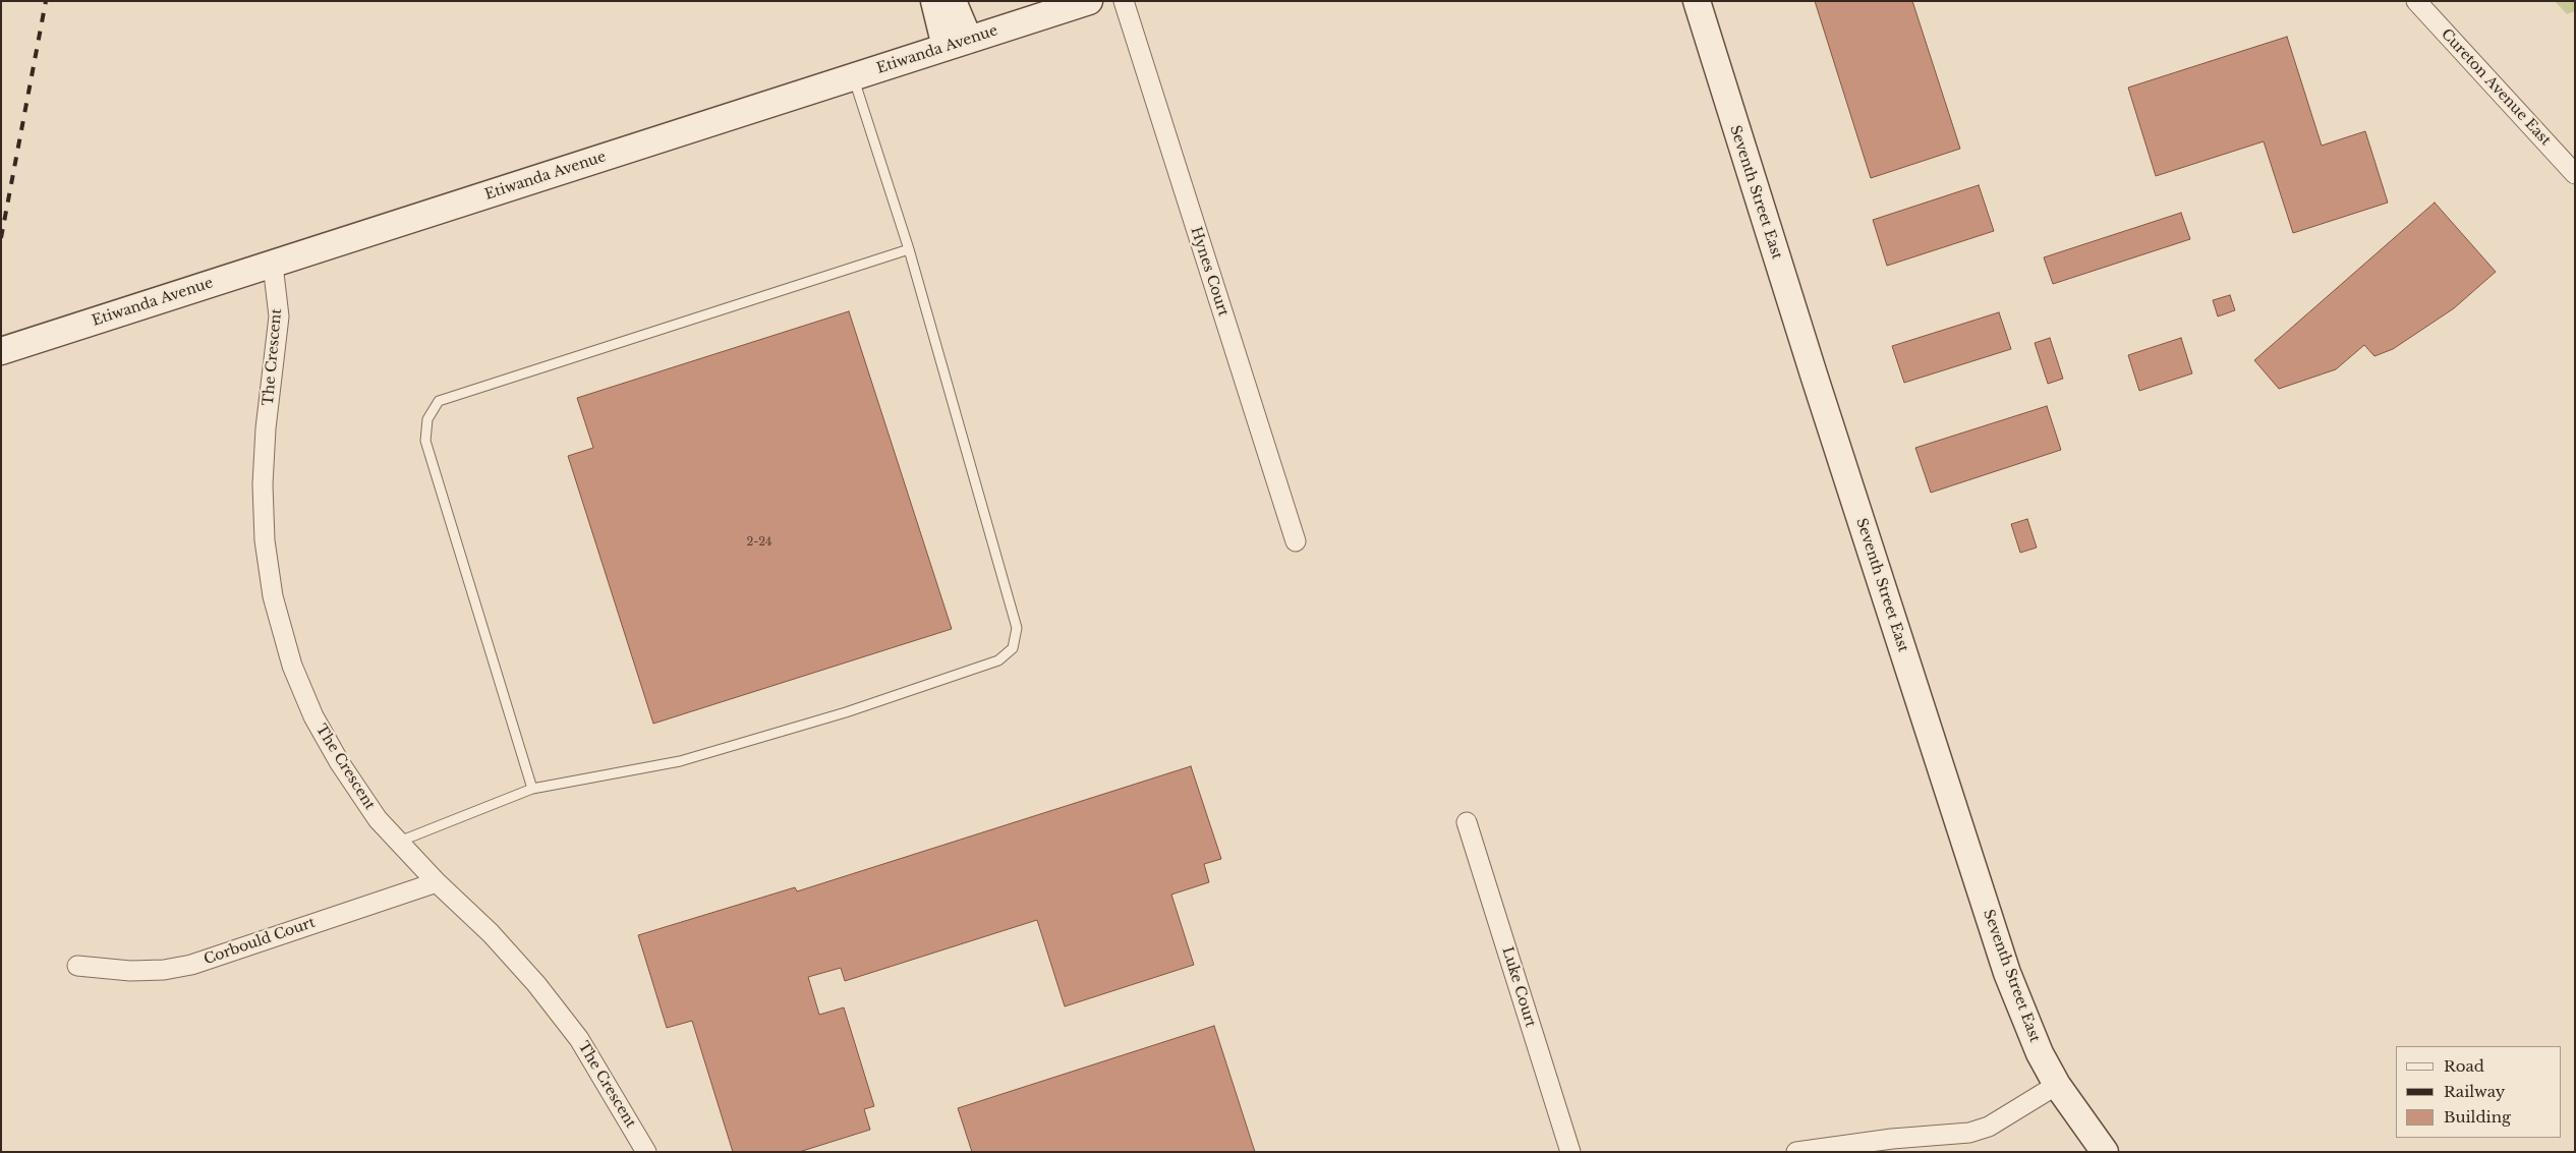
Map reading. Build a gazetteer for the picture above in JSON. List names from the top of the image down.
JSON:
{
  "streets": {
    "main road": ["Etiwanda Avenue", "Seventh Street East"],
    "street": [
      "Cureton Avenue East",
      "Hynes Court",
      "The Crescent",
      "Corbould Court",
      "Luke Court"
    ]
  },
  "crossings": [
    ["Etiwanda Avenue", "The Crescent"],
    ["The Crescent", "Corbould Court"]
  ],
  "house_numbers": ["2-24"],
  "legend": ["Road", "Railway", "Building"]
}
